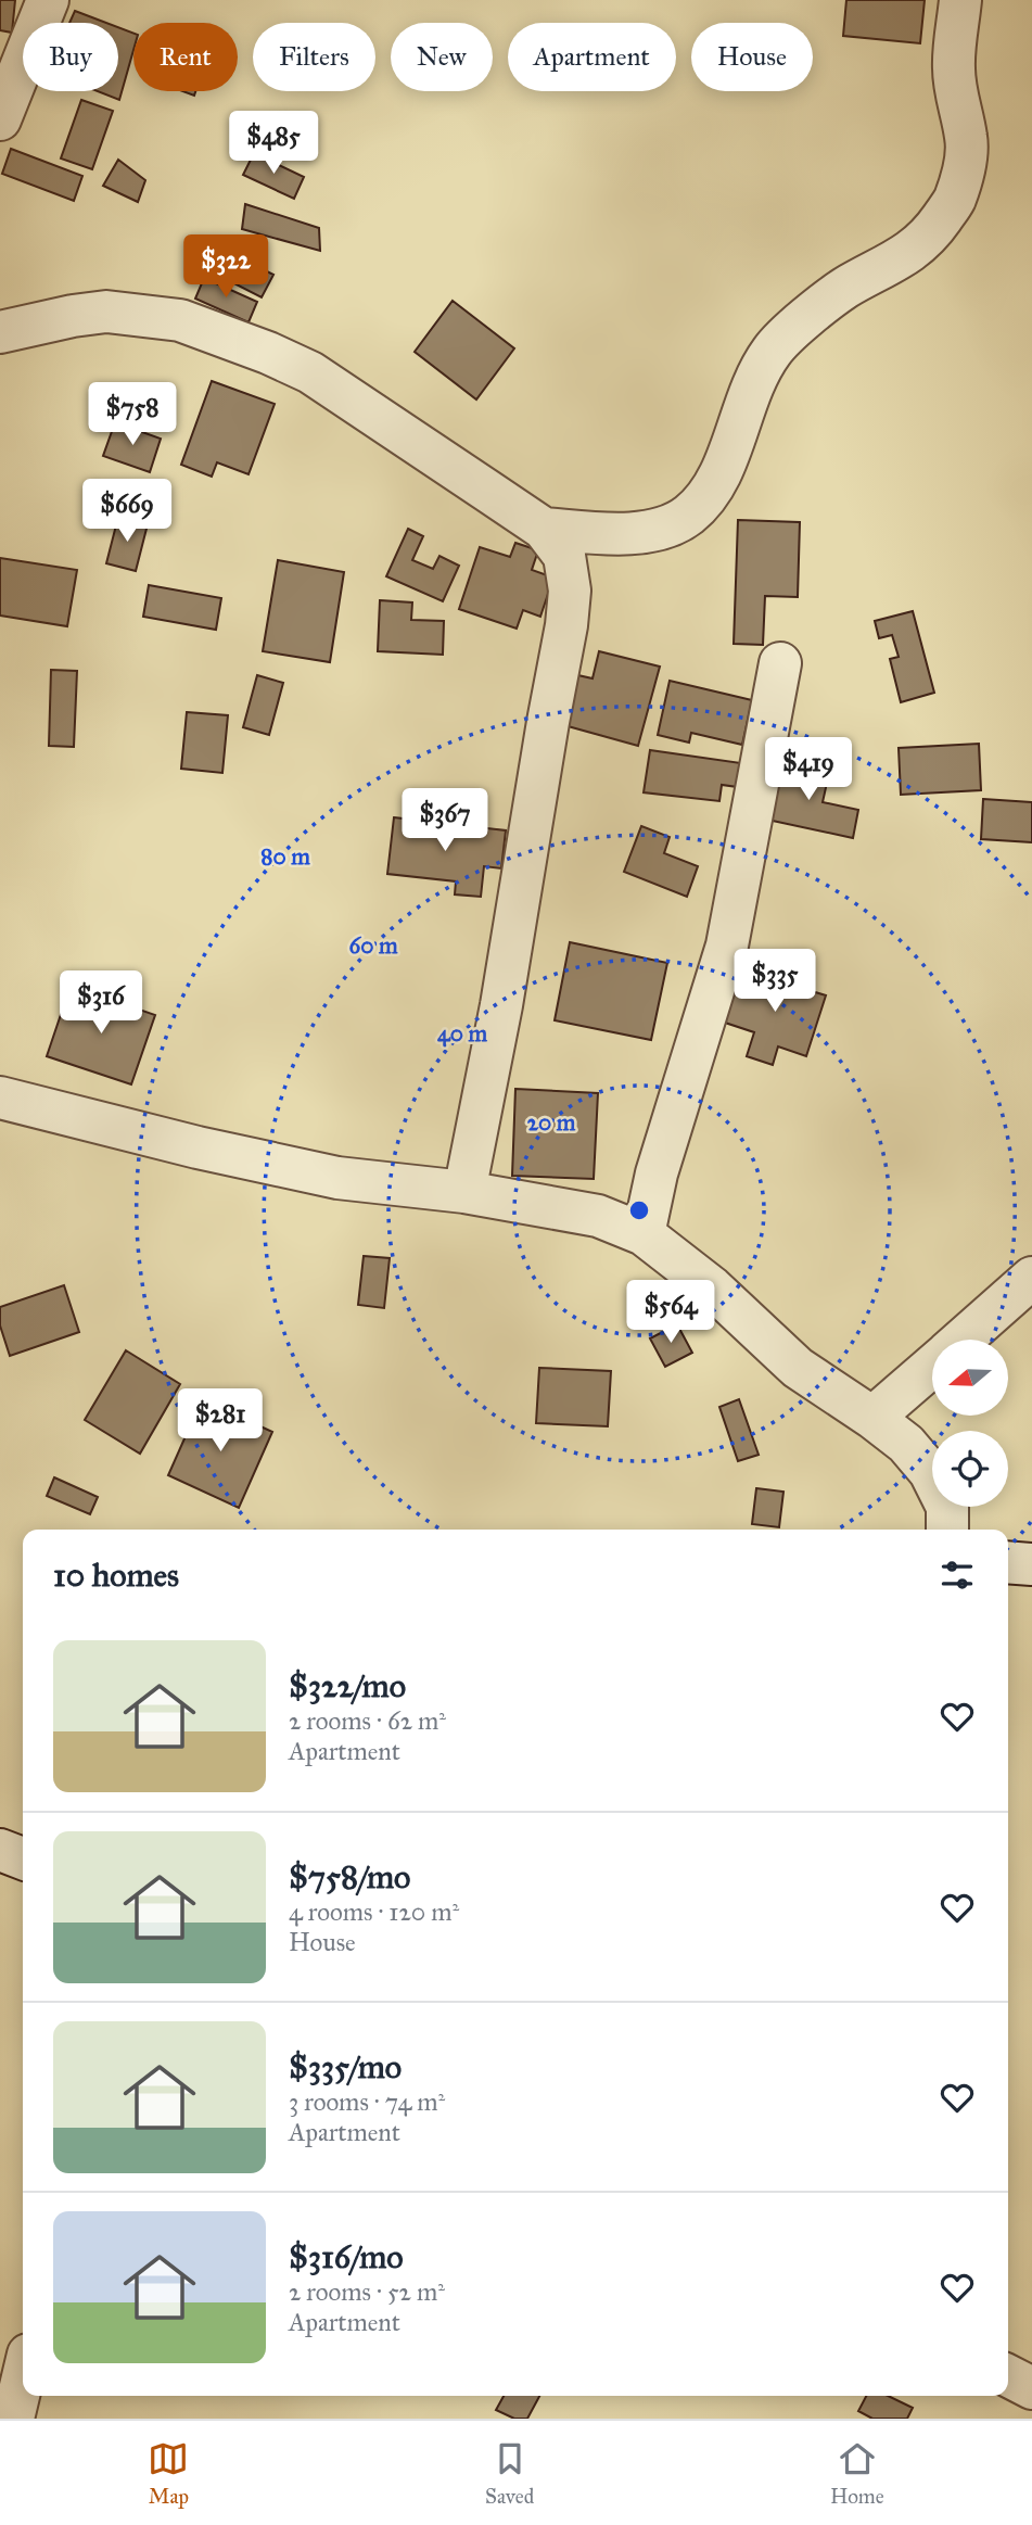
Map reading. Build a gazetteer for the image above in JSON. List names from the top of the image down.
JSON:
{
  "north": "left",
  "page": {
    "chip": [
      "Buy",
      "Rent",
      "Filters",
      "New",
      "Apartment",
      "House"
    ],
    "price": [
      "$485",
      "$322",
      "$758",
      "$669",
      "$419",
      "$367",
      "$335",
      "$316",
      "$564",
      "$281"
    ],
    "heading": "10 homes",
    "list": [
      {
        "name": "$322/mo",
        "note": "2 rooms · 62 m² · Apartment"
      },
      {
        "name": "$758/mo",
        "note": "4 rooms · 120 m² · House"
      },
      {
        "name": "$335/mo",
        "note": "3 rooms · 74 m² · Apartment"
      },
      {
        "name": "$316/mo",
        "note": "2 rooms · 52 m² · Apartment"
      }
    ],
    "tabs": ["Map", "Saved", "Home"]
  },
  "rings": [
    "80 m",
    "60 m",
    "40 m",
    "20 m"
  ]
}
